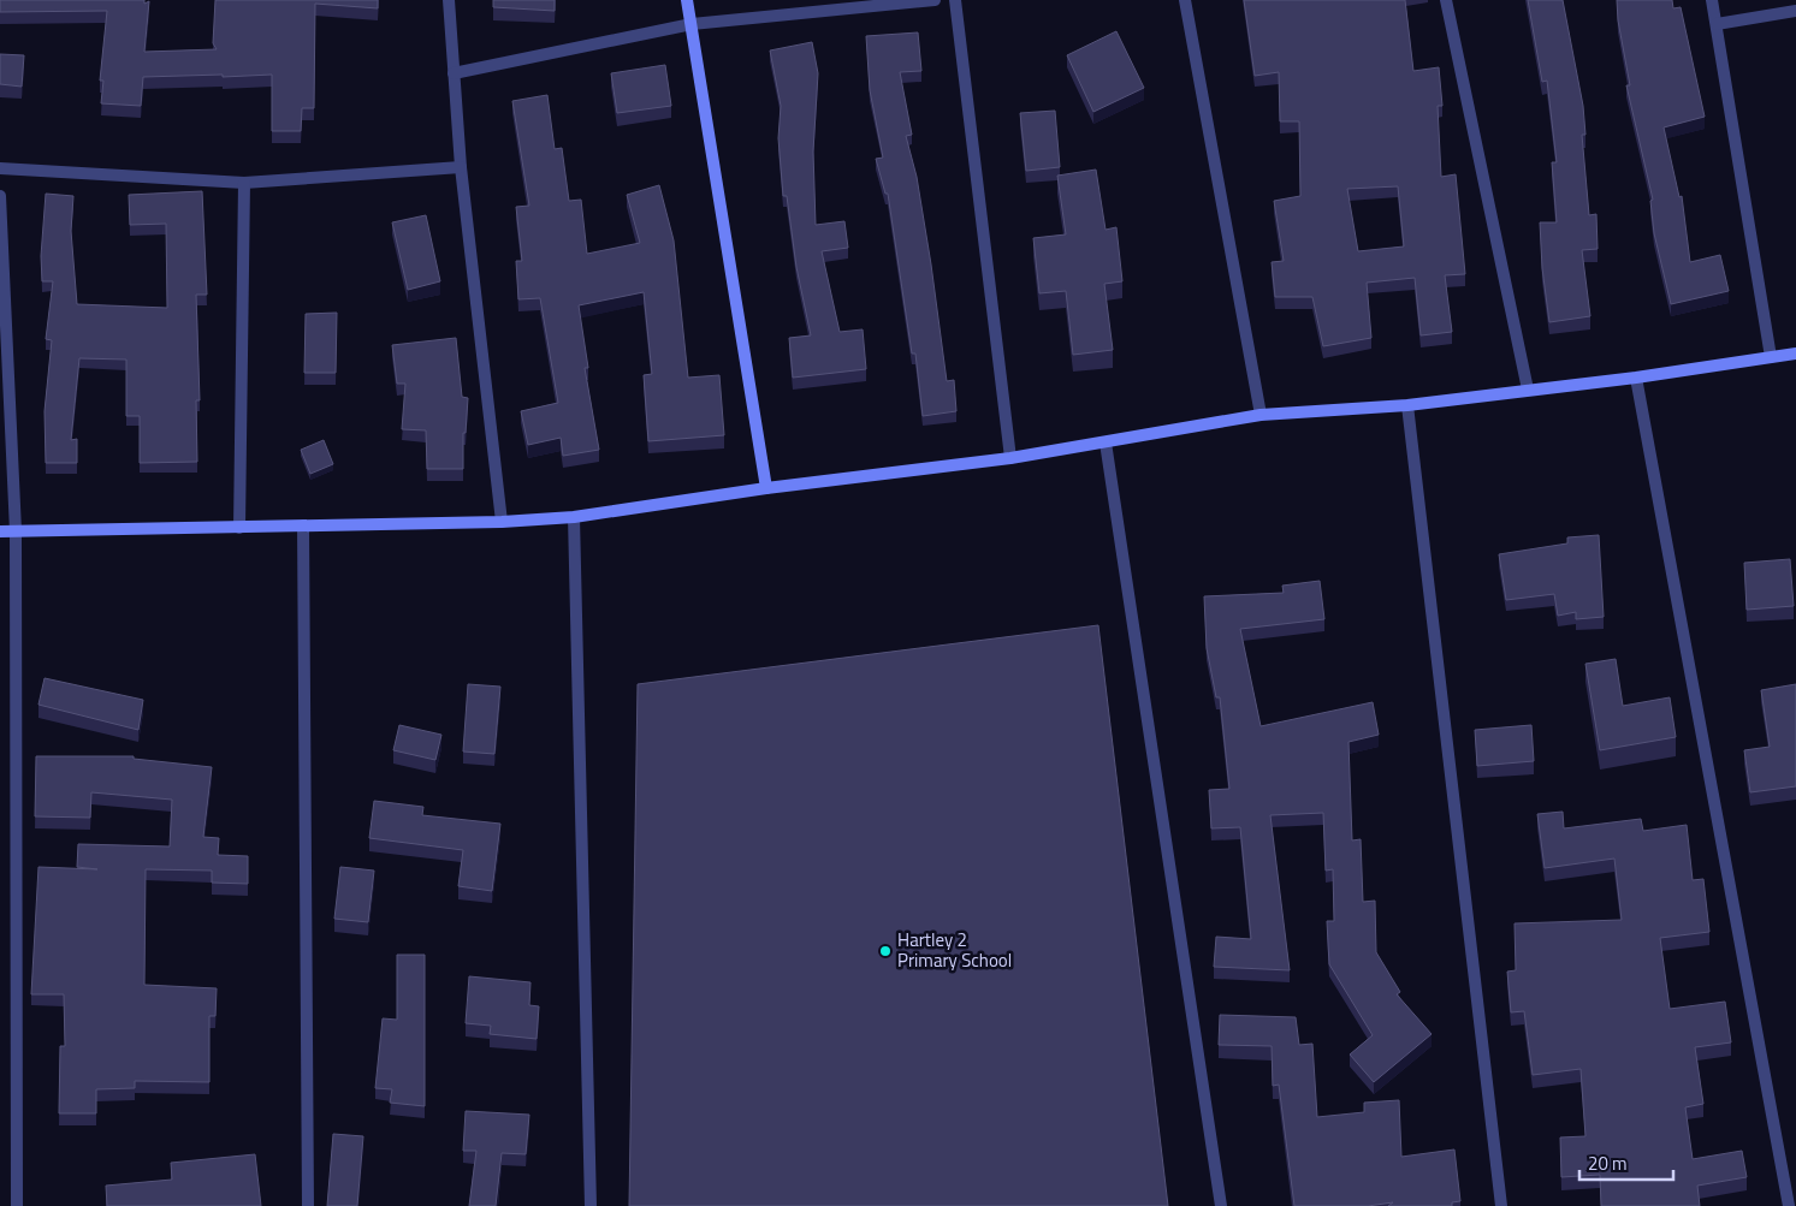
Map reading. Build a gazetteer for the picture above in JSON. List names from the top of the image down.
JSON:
{
  "places": ["Hartley 2 Primary School"],
  "scale_bar": "20 m"
}
